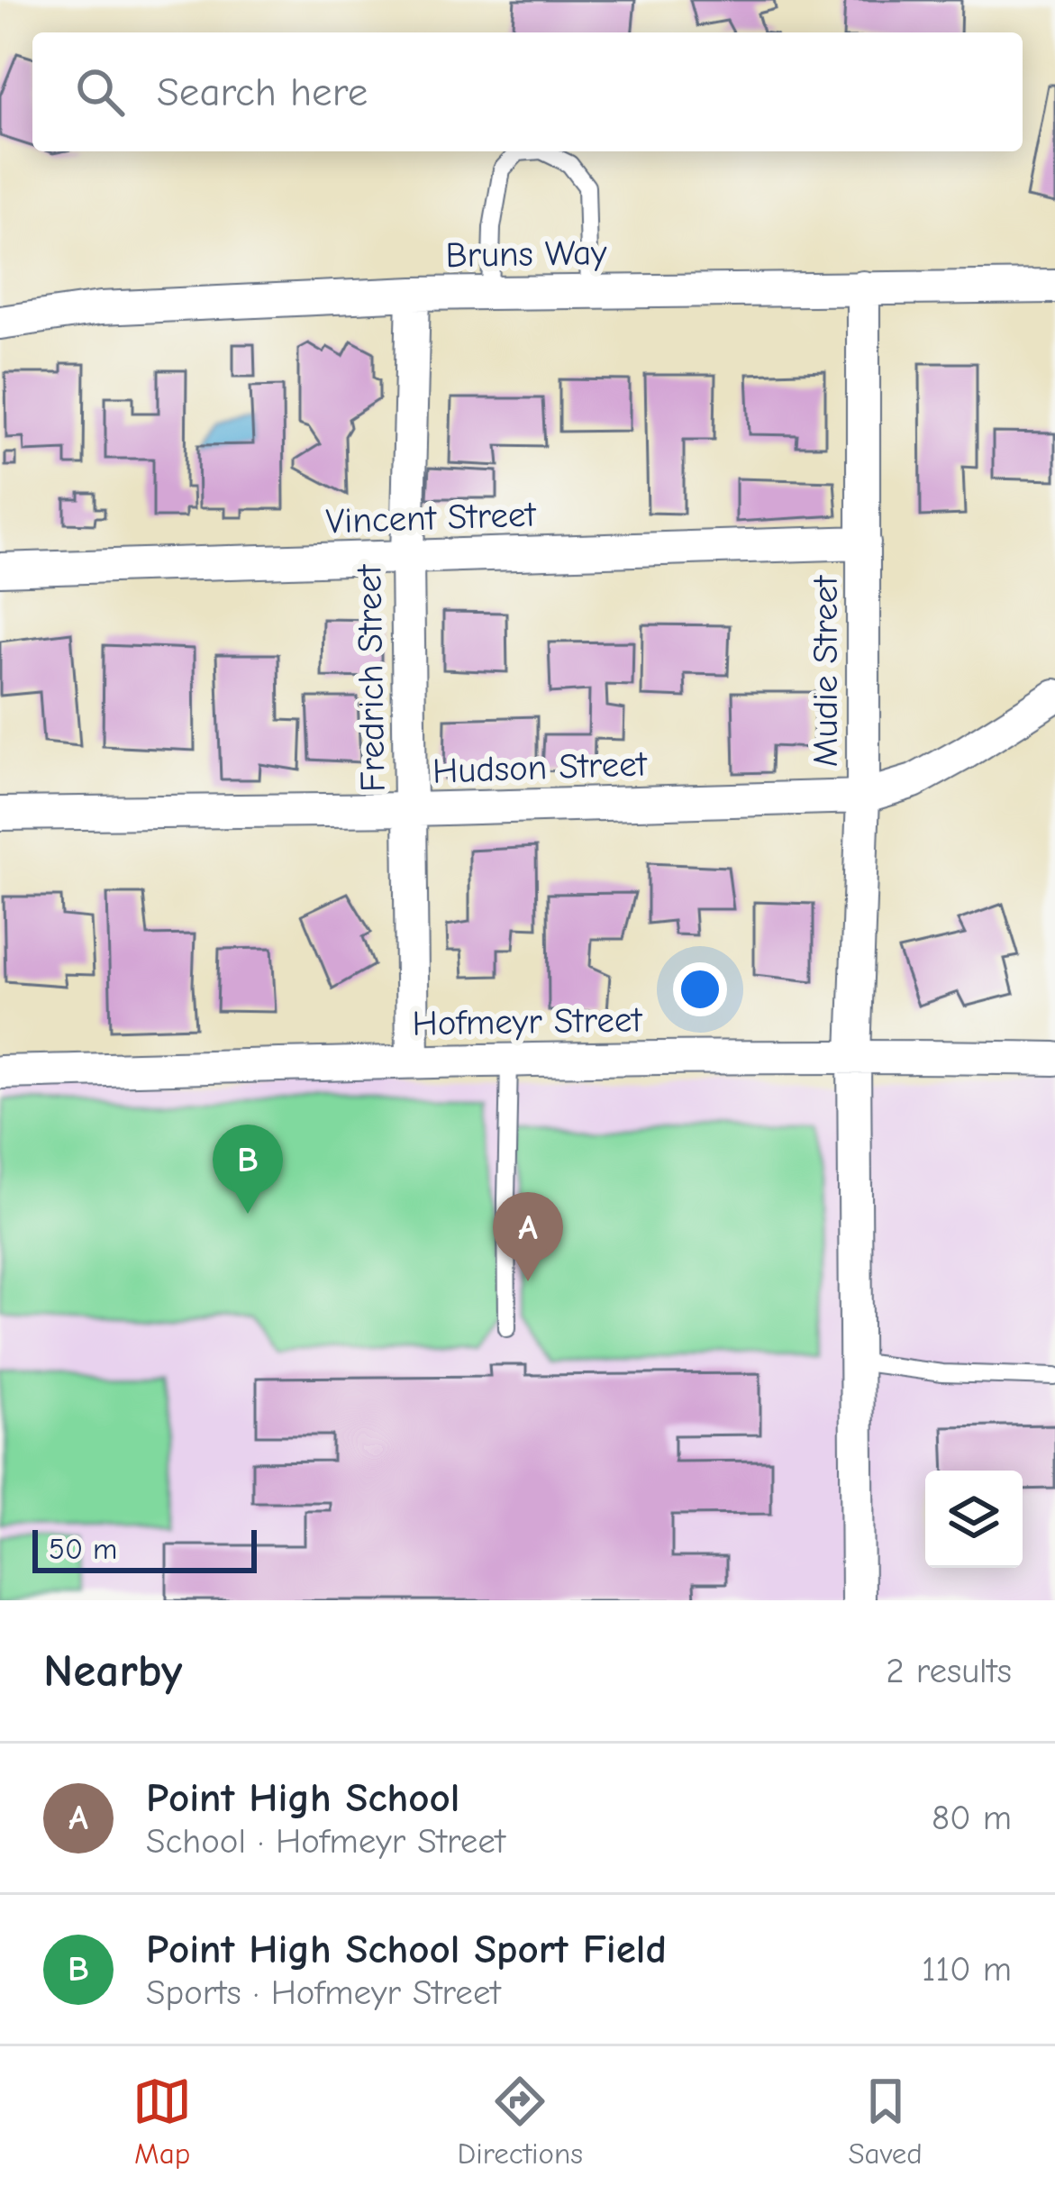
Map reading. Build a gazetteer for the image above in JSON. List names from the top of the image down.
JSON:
{
  "streets": {
    "street": [
      "Bruns Way",
      "Vincent Street",
      "Mudie Street",
      "Fredrich Street",
      "Hudson Street",
      "Hofmeyr Street"
    ]
  },
  "crossings": [
    ["Bruns Way", "Mudie Street"],
    ["Bruns Way", "Fredrich Street"],
    ["Vincent Street", "Mudie Street"],
    ["Vincent Street", "Fredrich Street"],
    ["Mudie Street", "Hudson Street"],
    ["Mudie Street", "Hofmeyr Street"],
    ["Fredrich Street", "Hudson Street"],
    ["Fredrich Street", "Hofmeyr Street"]
  ],
  "scale_bar": "50 m",
  "page": {
    "search": "Search here",
    "pins": ["B", "A"],
    "scale": "50 m",
    "heading": ["Nearby", "2 results"],
    "list": [
      {
        "mark": "A",
        "name": "Point High School",
        "note": "School · Hofmeyr Street",
        "value": "80 m"
      },
      {
        "mark": "B",
        "name": "Point High School Sport Field",
        "note": "Sports · Hofmeyr Street",
        "value": "110 m"
      }
    ],
    "nav": ["Map", "Directions", "Saved"]
  }
}
